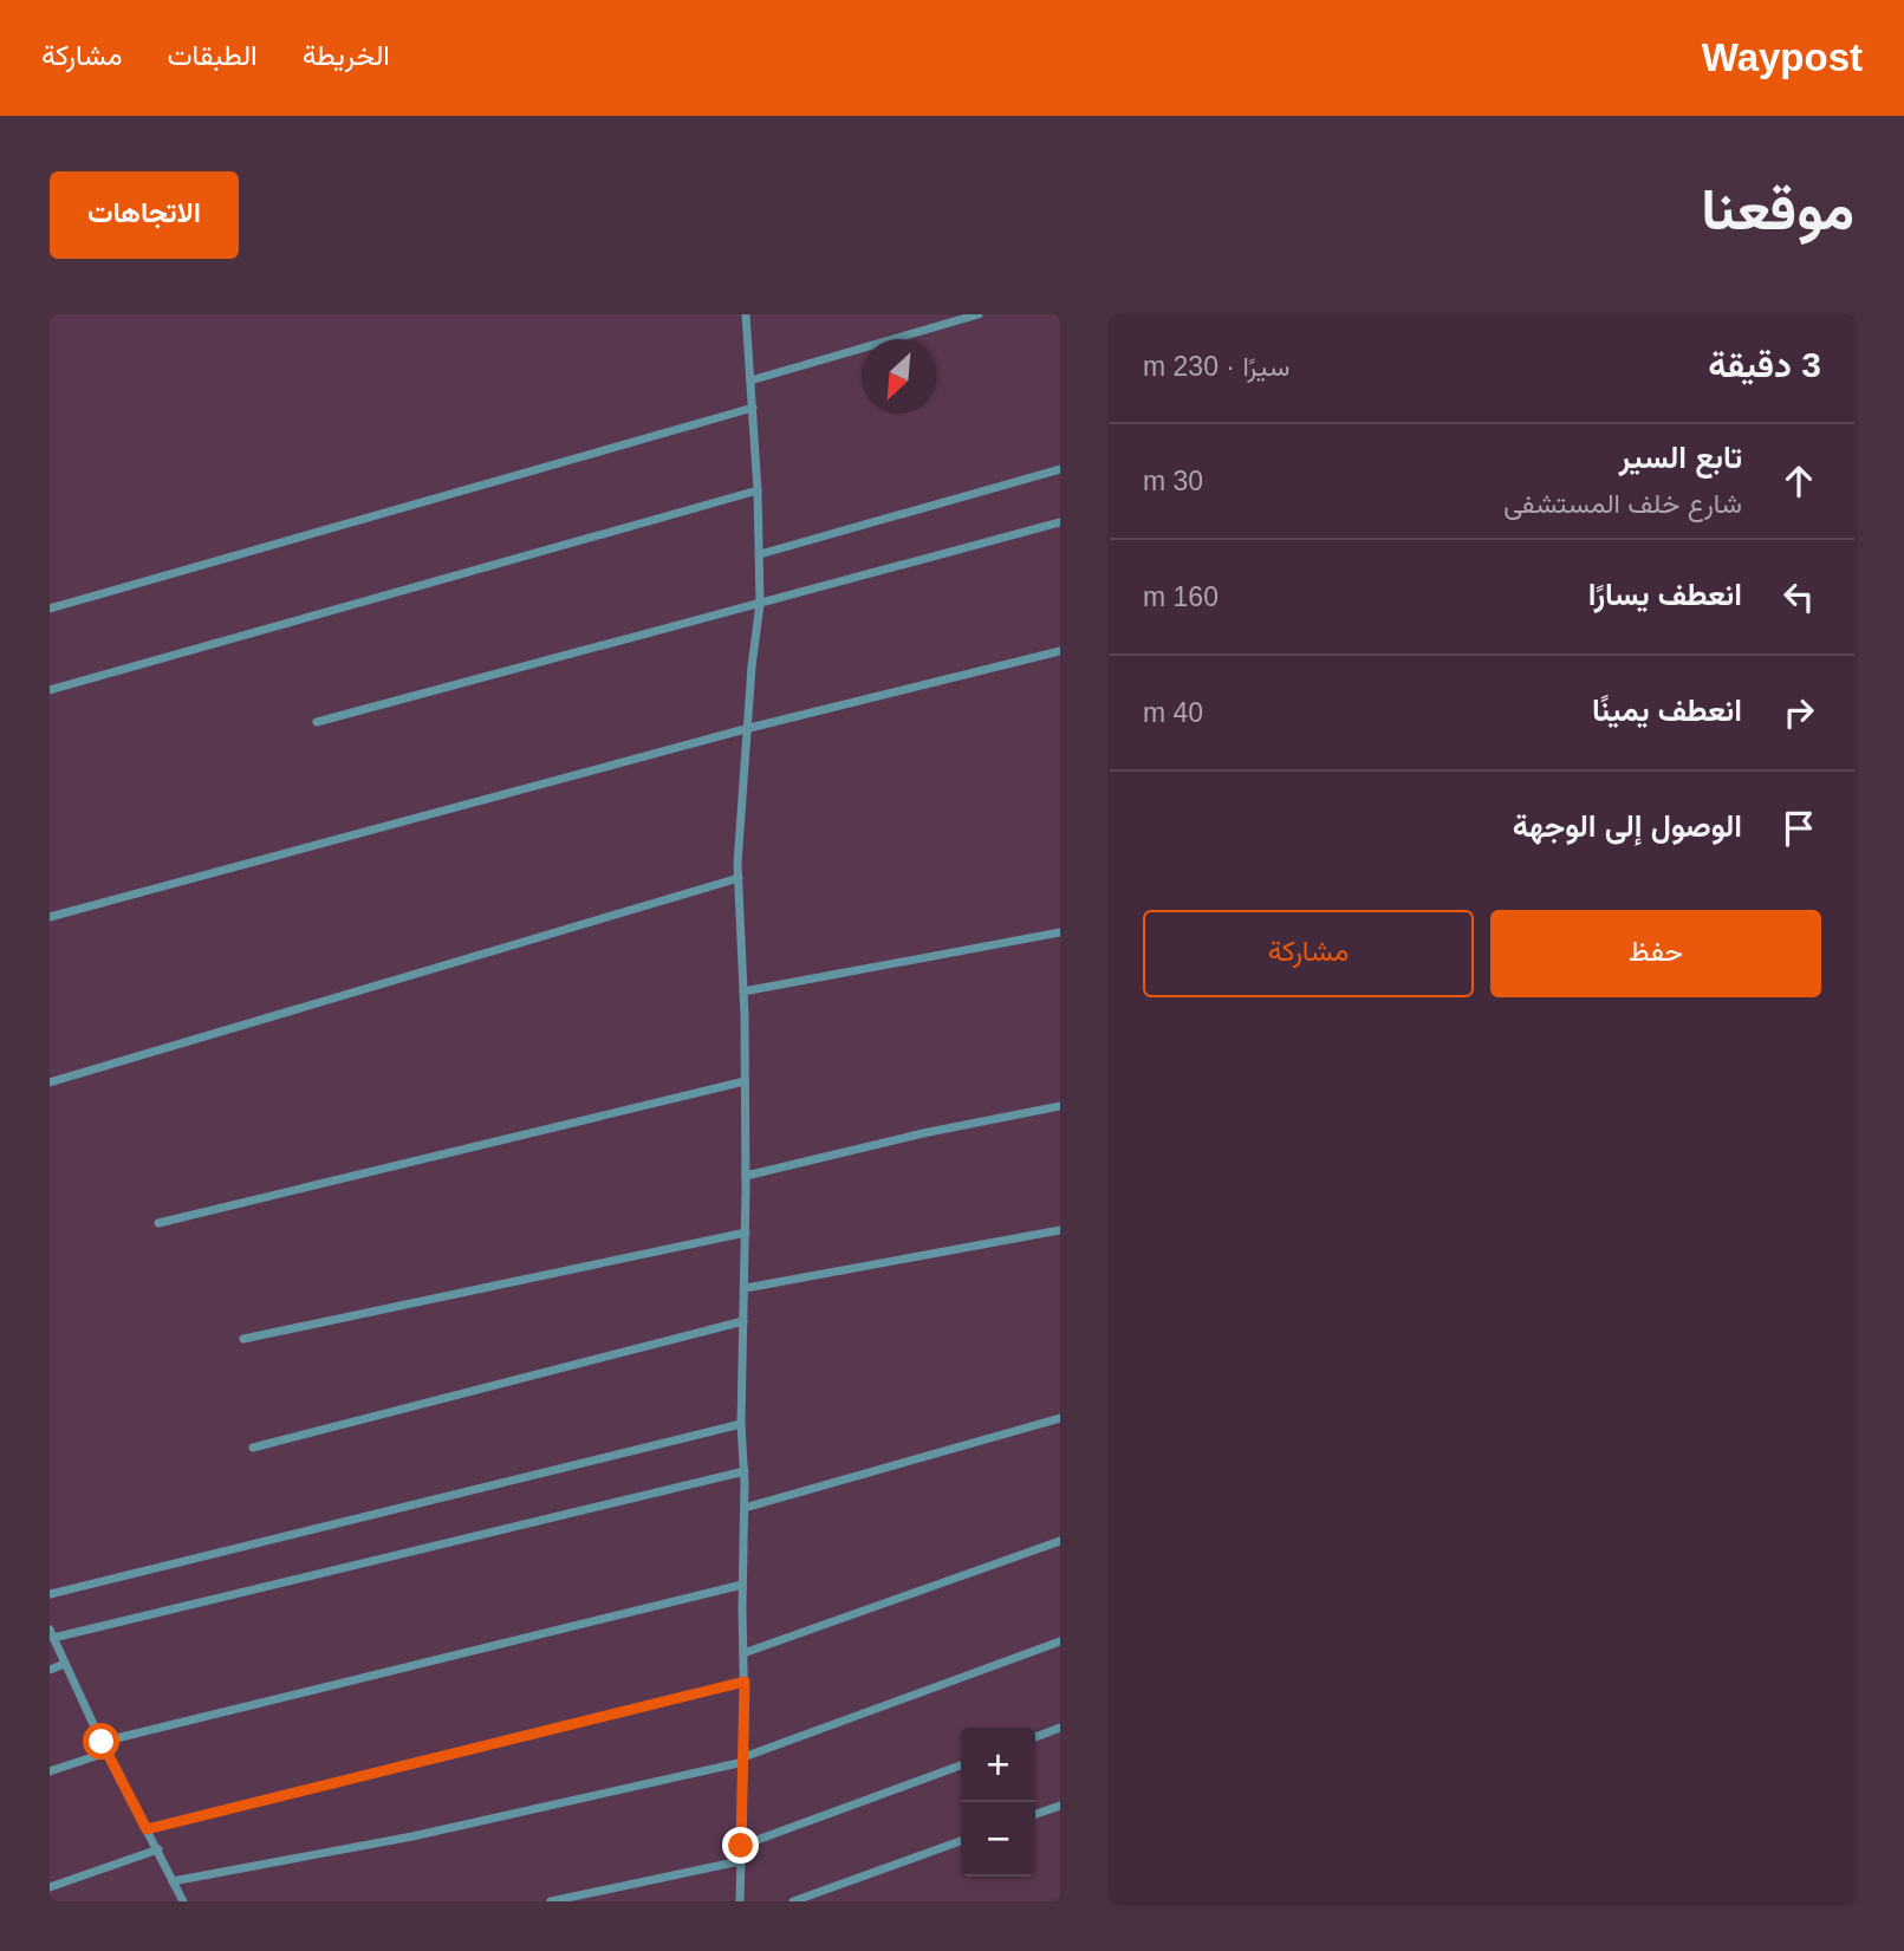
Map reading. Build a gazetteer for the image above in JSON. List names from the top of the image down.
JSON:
{
  "north": "bottom left",
  "page": {
    "header": "Waypost",
    "nav": ["الخريطة", "الطبقات", "مشاركة"],
    "title": "موقعنا",
    "buttons": [
      "الاتجاهات",
      ["حفظ", "مشاركة"]
    ],
    "heading": ["3 دقيقة", "سيرًا · 230 m"],
    "list": [
      ["تابع السير", "شارع خلف المستشفى", "30 m"],
      ["انعطف يسارًا", "160 m"],
      ["انعطف يمينًا", "40 m"],
      "الوصول إلى الوجهة"
    ],
    "map_buttons": ["+", "−"]
  }
}
